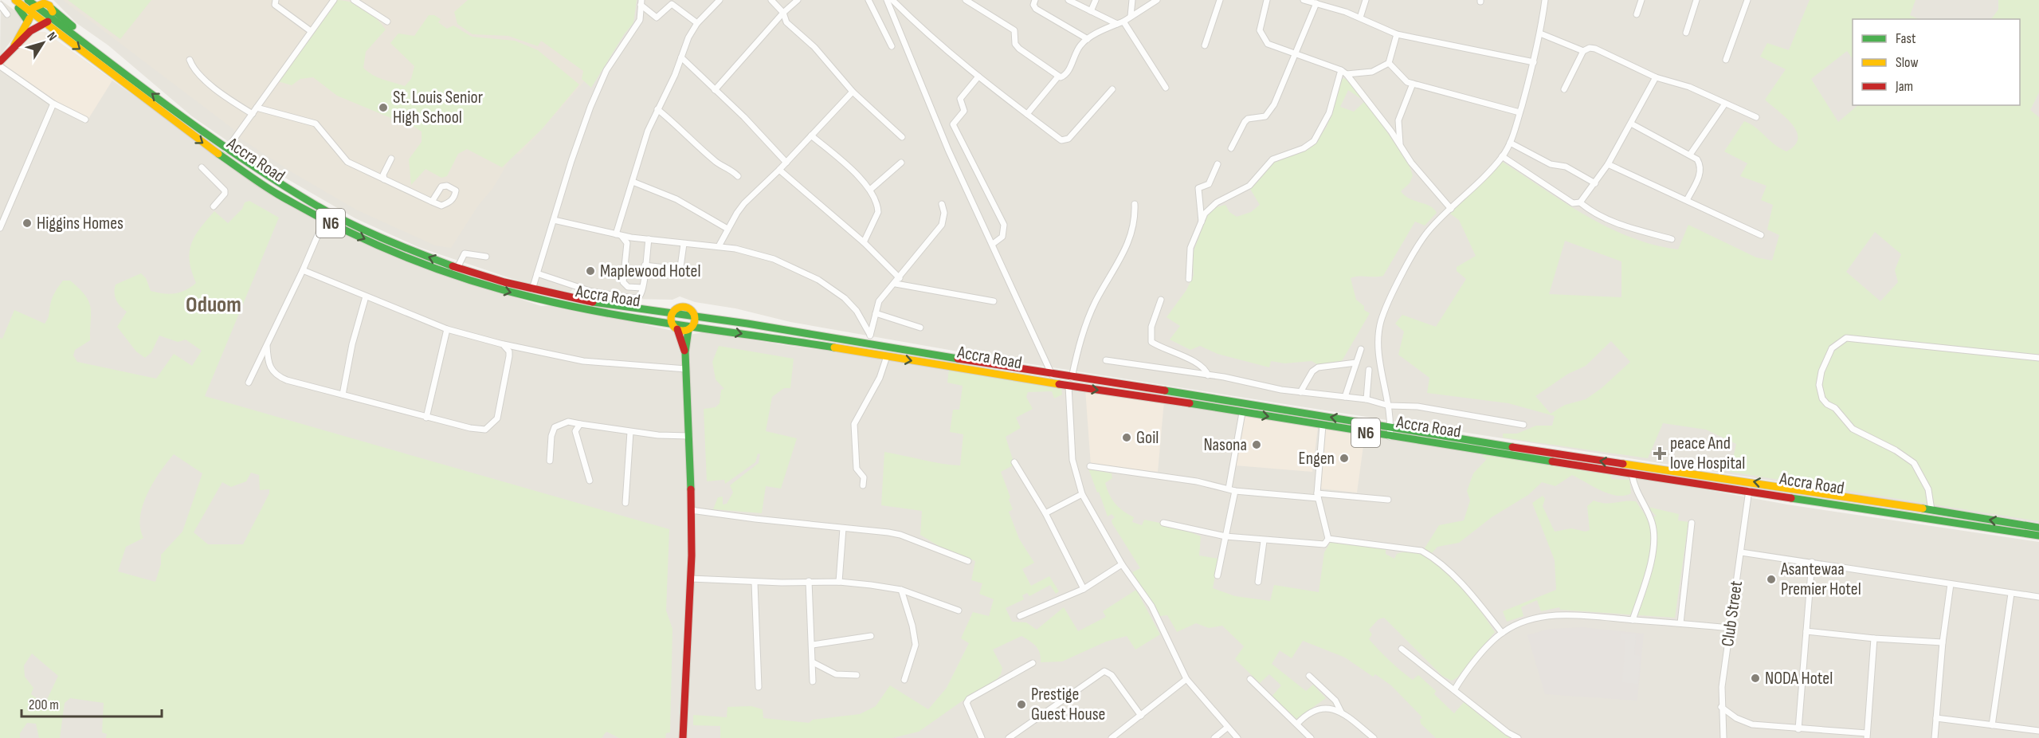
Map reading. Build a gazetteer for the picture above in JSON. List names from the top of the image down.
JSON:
{
  "streets": {
    "main road": ["Accra Road", "N6"],
    "street": ["Club Street"]
  },
  "crossings": [
    ["Accra Road", "Club Street"]
  ],
  "districts": ["Oduom"],
  "places": {
    "other": [
      "St. Louis Senior High School",
      "Higgins Homes",
      "Maplewood Hotel",
      "Goil",
      "Nasona",
      "Engen",
      "Asantewaa Premier Hotel",
      "NODA Hotel",
      "Prestige Guest House"
    ],
    "health": ["peace And love Hospital"]
  },
  "legend": ["Fast", "Slow", "Jam"],
  "scale_bar": "200 m",
  "north": "top right"
}
